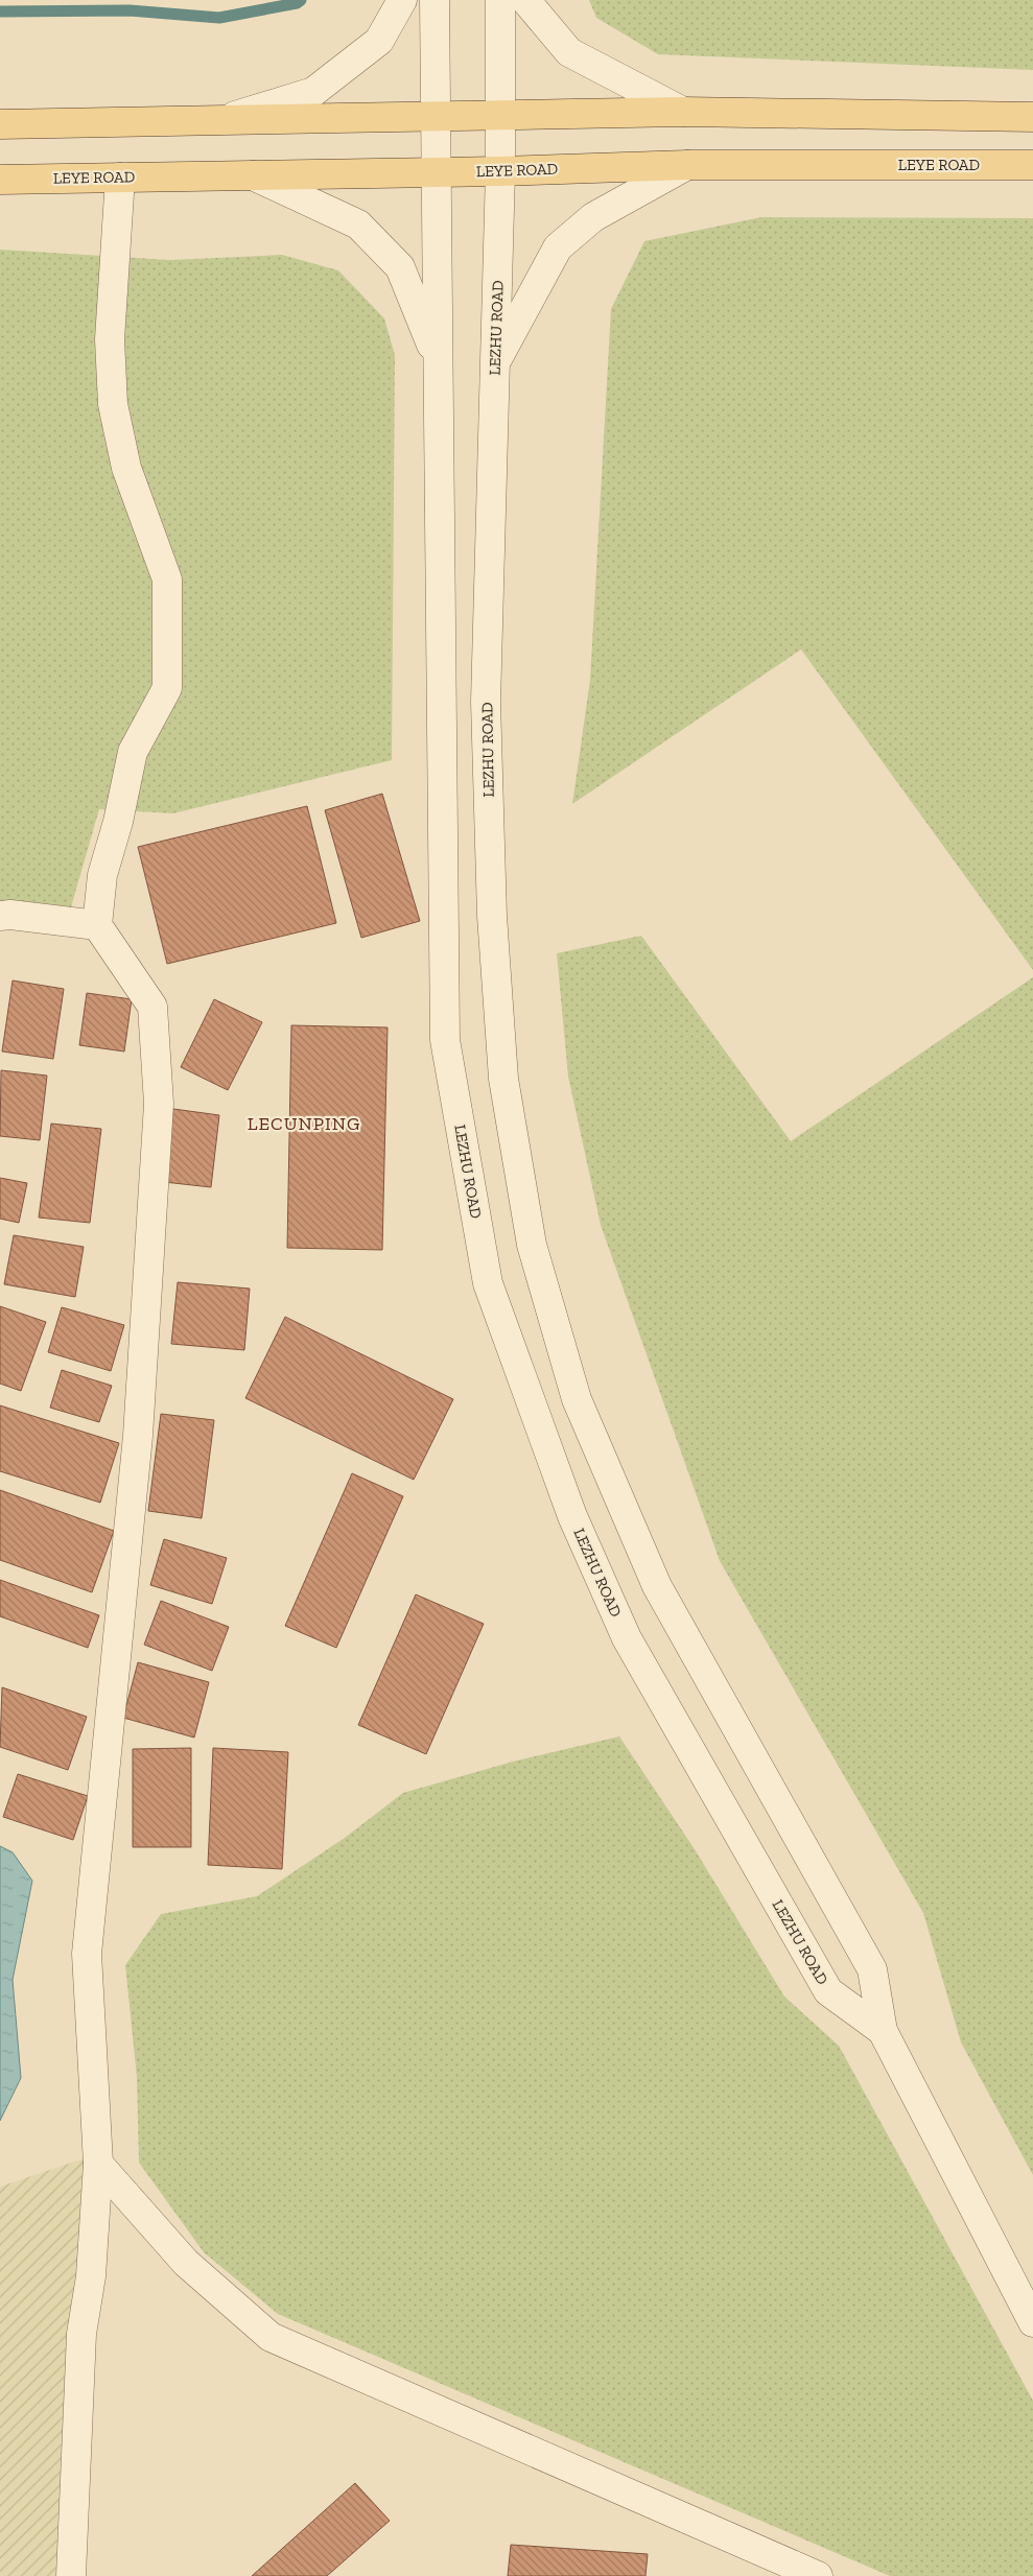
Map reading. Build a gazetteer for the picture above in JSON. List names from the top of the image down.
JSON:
{
  "streets": {
    "main road": ["LEYE ROAD"],
    "street": ["LEZHU ROAD"]
  },
  "crossings": [
    ["LEYE ROAD", "LEZHU ROAD"]
  ],
  "districts": ["LECUNPING"]
}
